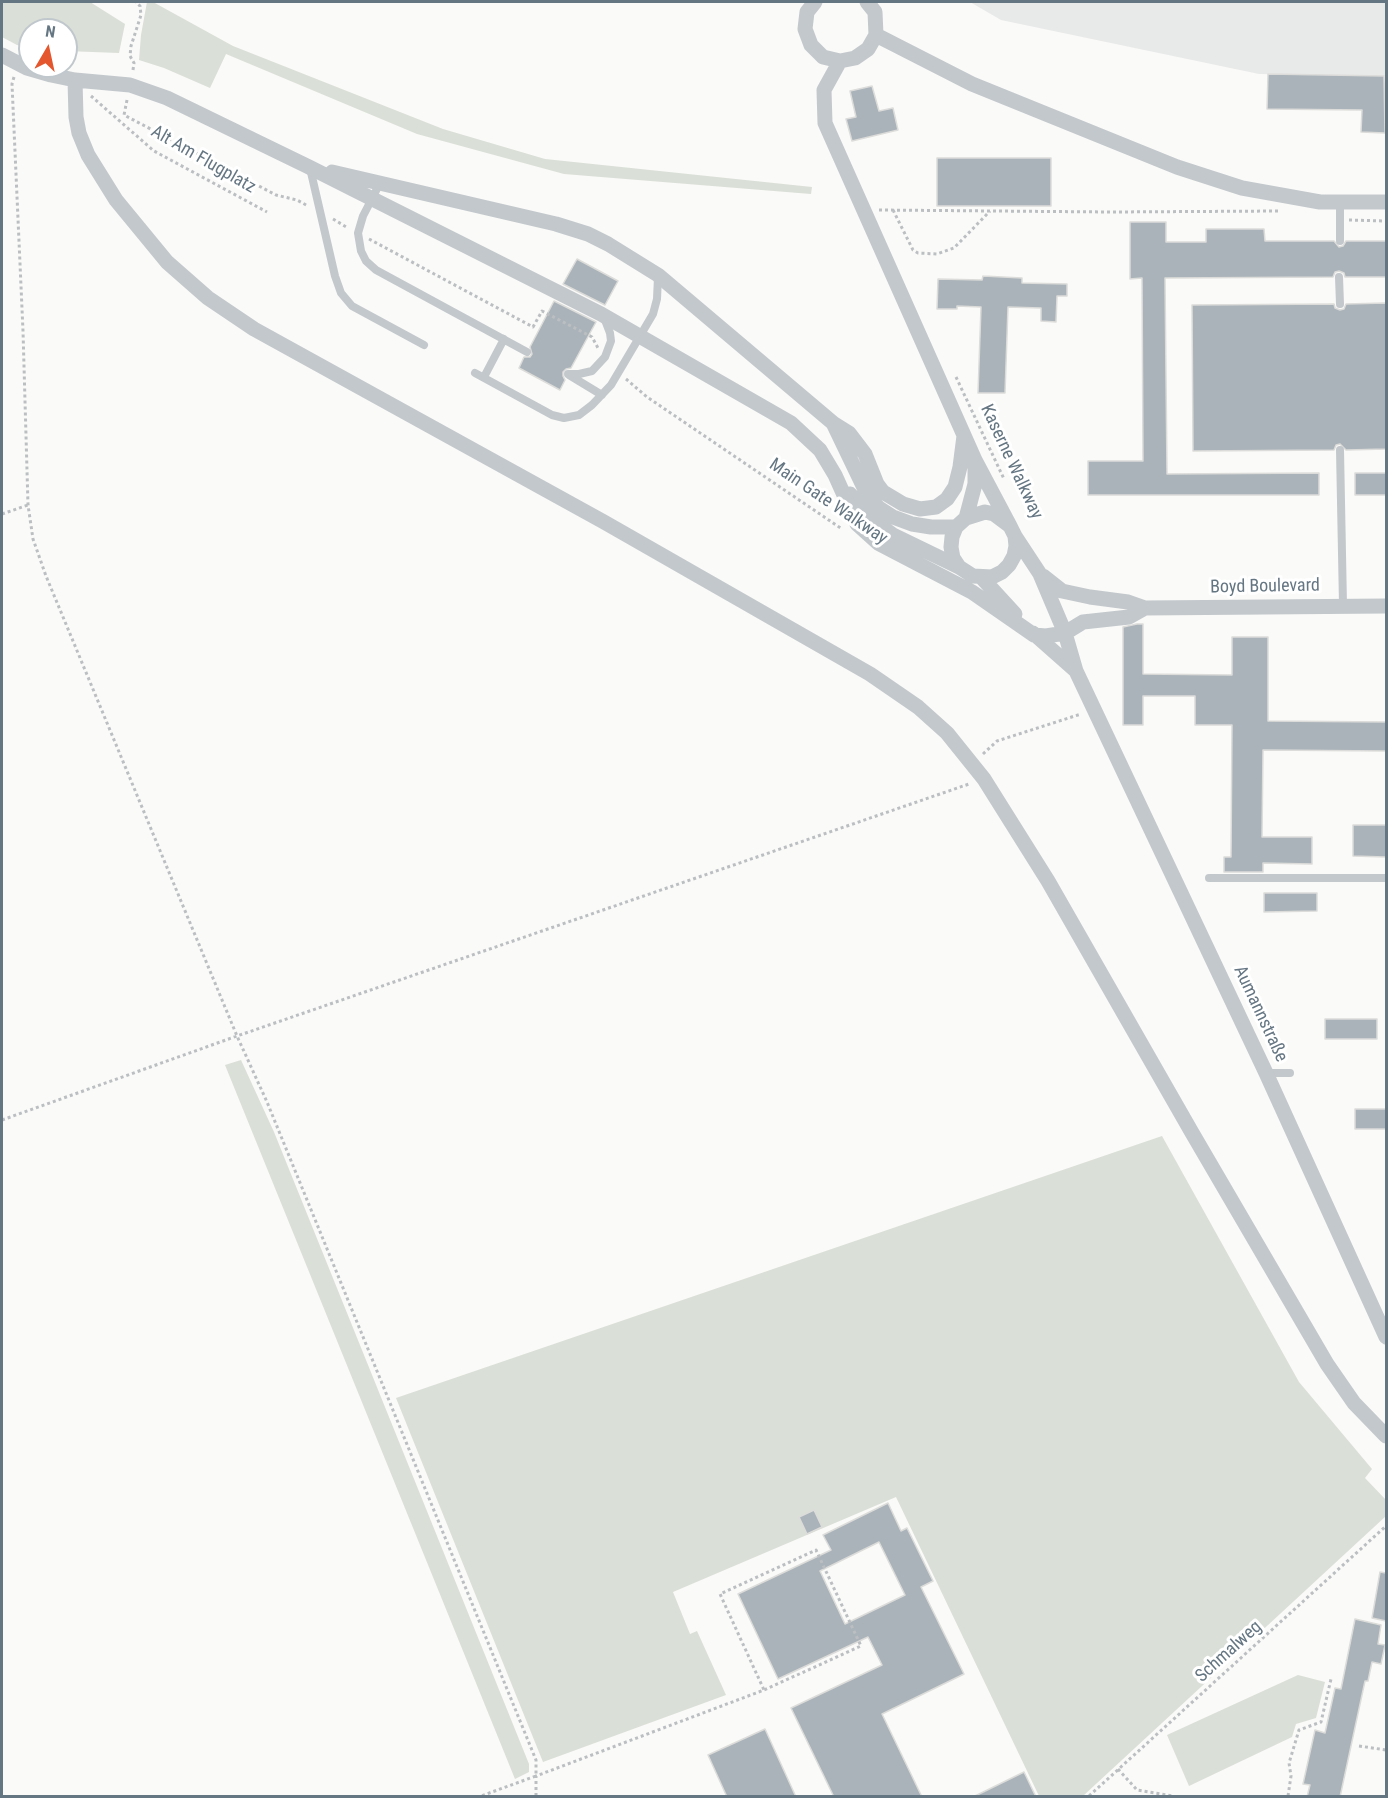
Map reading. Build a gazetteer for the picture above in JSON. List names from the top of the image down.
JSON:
{
  "streets": {
    "street": ["Boyd Boulevard", "Aumannstraße"],
    "path": [
      "Alt Am Flugplatz",
      "Kaserne Walkway",
      "Main Gate Walkway",
      "Schmalweg"
    ]
  },
  "crossings": [
    ["Boyd Boulevard", "Aumannstraße"]
  ],
  "north": "top"
}
